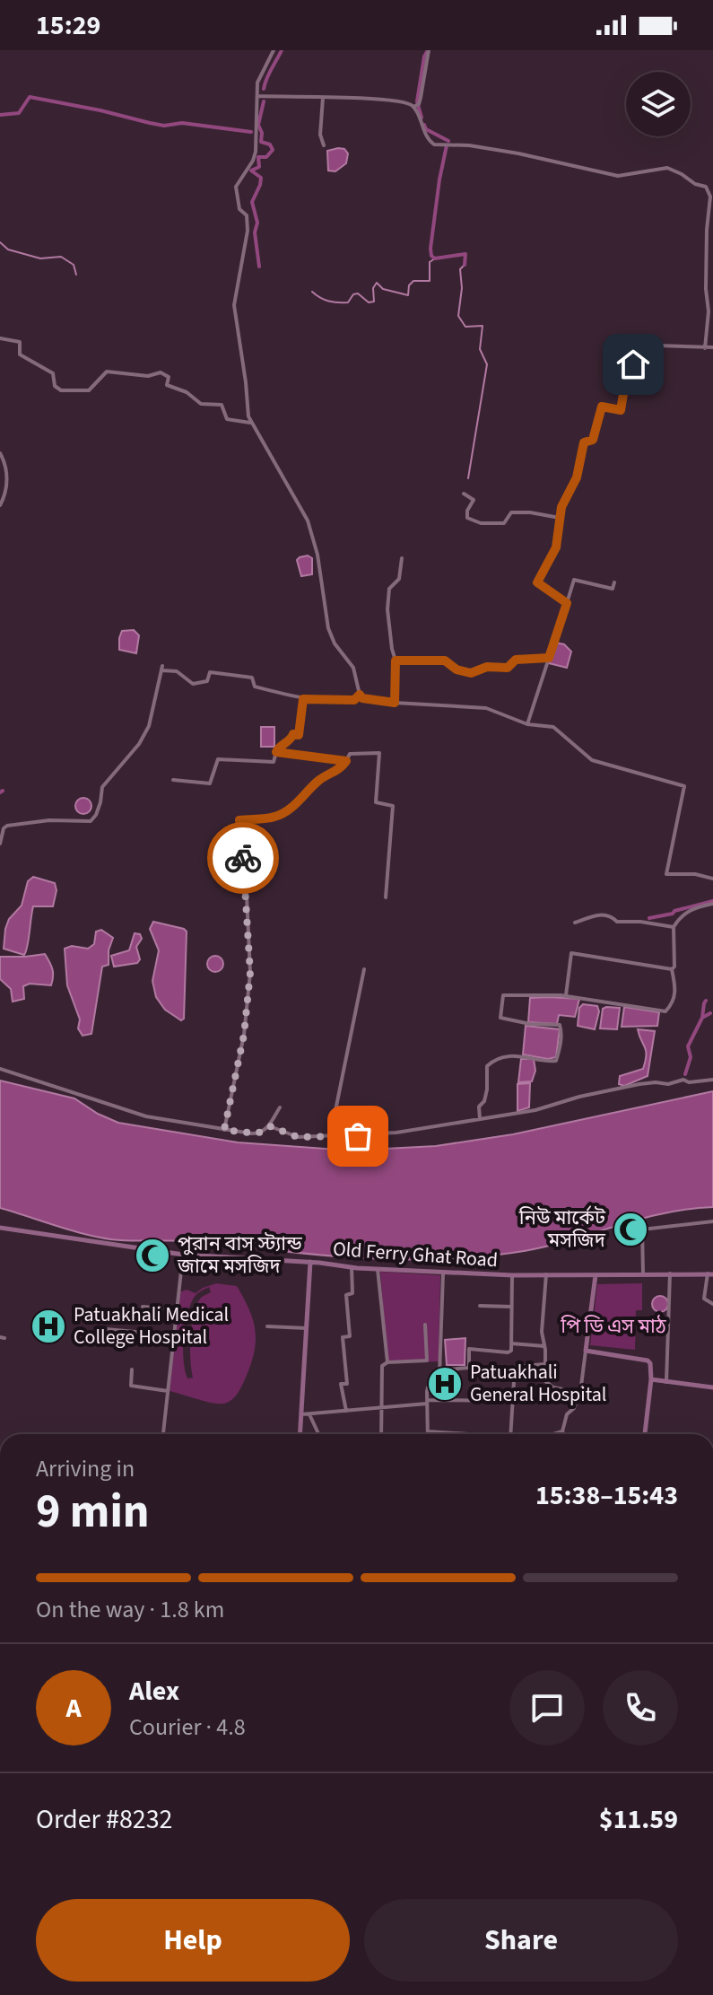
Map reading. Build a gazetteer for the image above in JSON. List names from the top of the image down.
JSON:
{
  "streets": {
    "street": ["Old Ferry Ghat Road"]
  },
  "parks": ["পি ডি এস মাঠ"],
  "places": {
    "mosque": ["নিউ মার্কেট মসজিদ", "পুরান বাস স্ট্যান্ড জামে মসজিদ"],
    "hospital": ["Patuakhali Medical College Hospital", "Patuakhali General Hospital"]
  },
  "page": {
    "status": "15:29",
    "heading": ["9 min", "Arriving in", "15:38–15:43"],
    "panel": [
      "Alex",
      "Courier · 4.8",
      "Order #8232",
      "$11.59"
    ],
    "bar": "On the way · 1.8 km",
    "round": "A",
    "buttons": ["Help", "Share"]
  }
}
